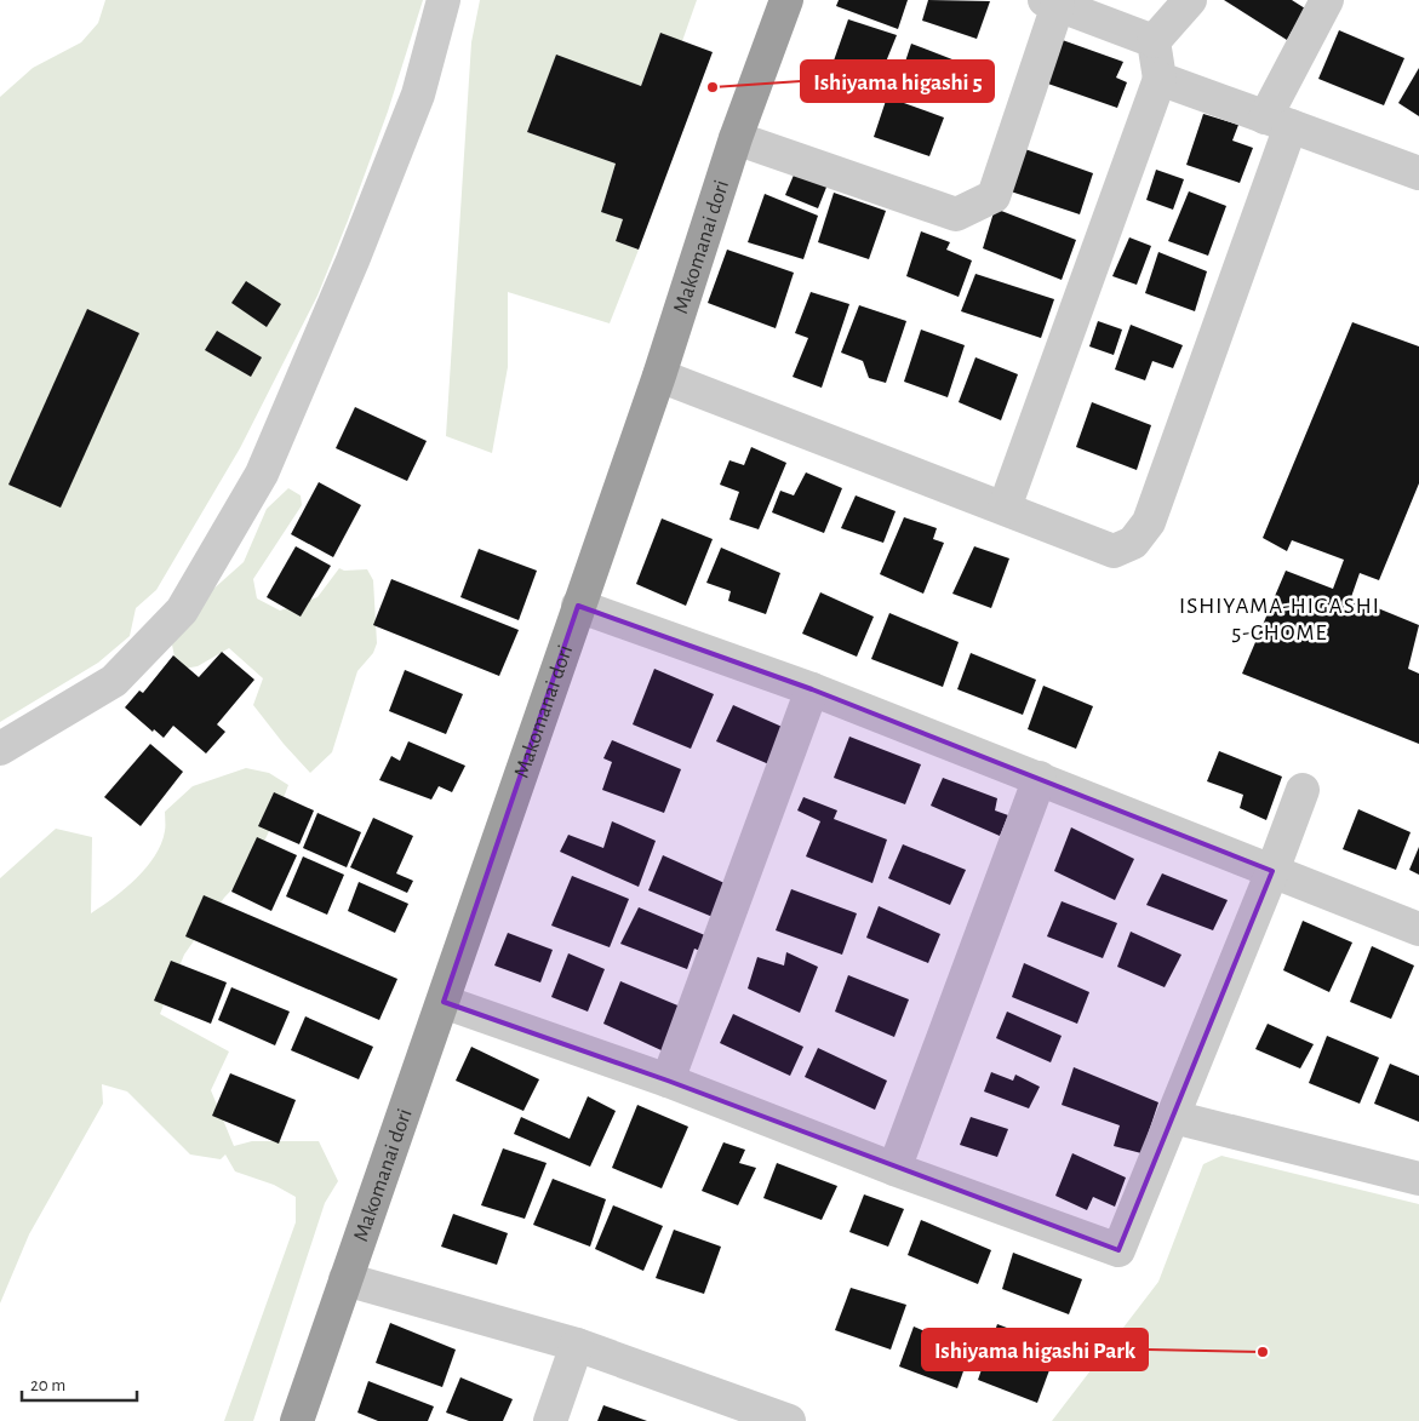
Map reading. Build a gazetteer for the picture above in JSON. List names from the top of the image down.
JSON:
{
  "streets": {
    "highway": ["Makomanai dori"]
  },
  "districts": ["ISHIYAMA-HIGASHI 5-CHOME"],
  "places": ["Ishiyama higashi 5", "Ishiyama higashi Park"],
  "scale_bar": "20 m"
}
